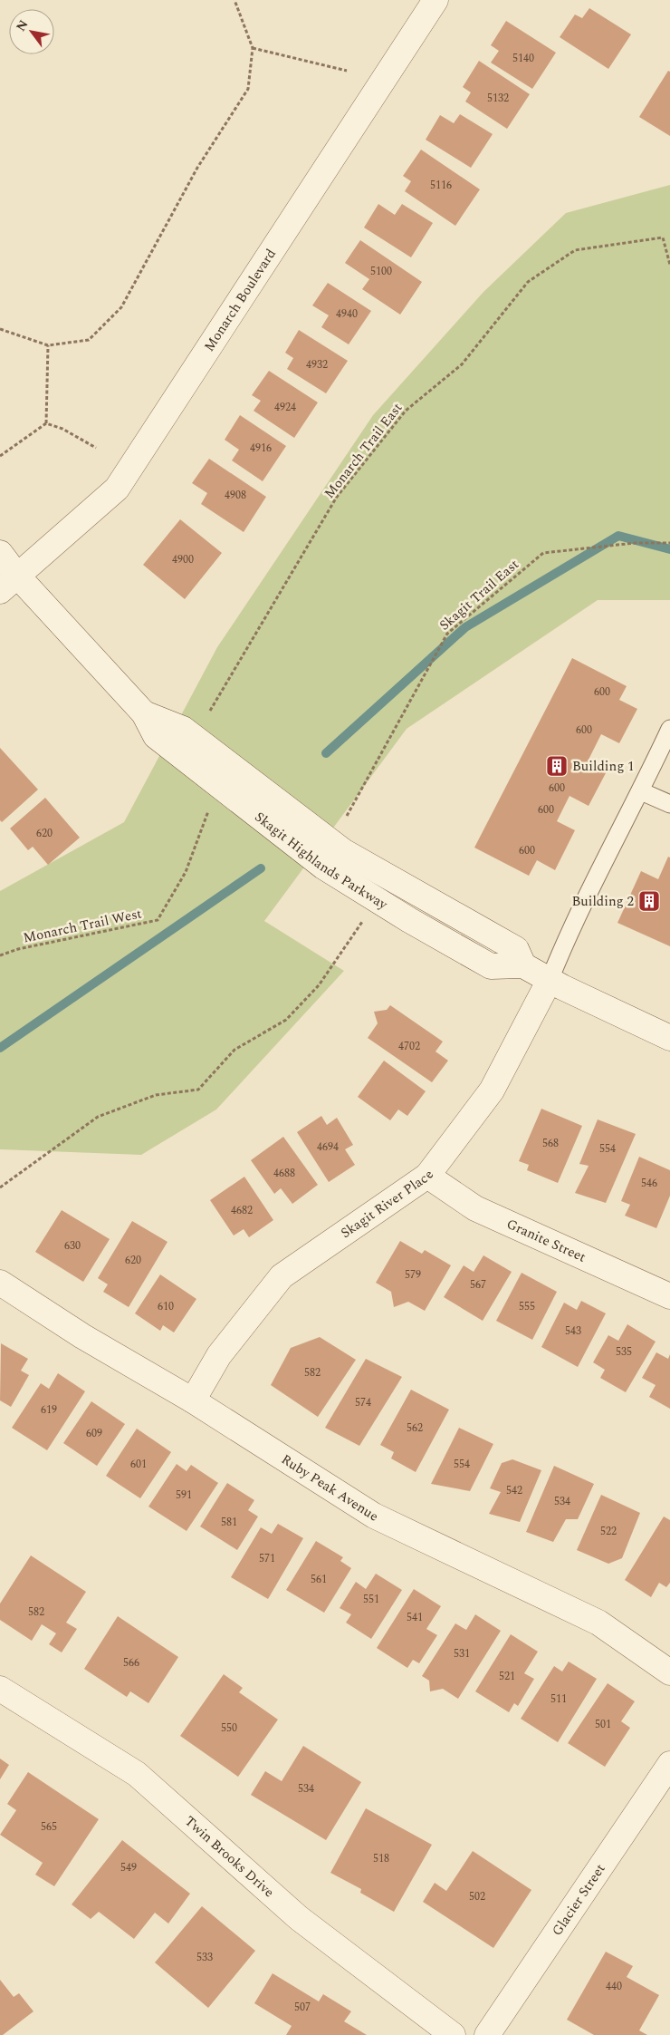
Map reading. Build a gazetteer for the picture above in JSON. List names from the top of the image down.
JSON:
{
  "streets": {
    "street": [
      "Monarch Boulevard",
      "Skagit Highlands Parkway",
      "Skagit River Place",
      "Granite Street",
      "Ruby Peak Avenue",
      "Twin Brooks Drive",
      "Glacier Street"
    ],
    "path": ["Monarch Trail East", "Skagit Trail East", "Monarch Trail West"]
  },
  "crossings": [
    ["Monarch Boulevard", "Skagit Highlands Parkway"],
    ["Skagit Highlands Parkway", "Skagit River Place"],
    ["Skagit River Place", "Granite Street"],
    ["Skagit River Place", "Ruby Peak Avenue"]
  ],
  "places": {
    "building": ["Building 1", "Building 2"]
  },
  "house_numbers": [
    "5140",
    "5132",
    "5116",
    "5100",
    "4940",
    "4932",
    "4924",
    "4916",
    "4908",
    "4900",
    "600",
    "600",
    "600",
    "600",
    "620",
    "600",
    "4702",
    "568",
    "4694",
    "554",
    "4688",
    "546",
    "4682",
    "630",
    "620",
    "579",
    "567",
    "610",
    "555",
    "543",
    "535",
    "582",
    "574",
    "619",
    "562",
    "609",
    "601",
    "554",
    "542",
    "591",
    "534",
    "581",
    "522",
    "571",
    "561",
    "551",
    "582",
    "541",
    "531",
    "566",
    "521",
    "511",
    "501",
    "550",
    "534",
    "565",
    "518",
    "549",
    "502",
    "533",
    "440",
    "507"
  ],
  "north": "top left"
}
